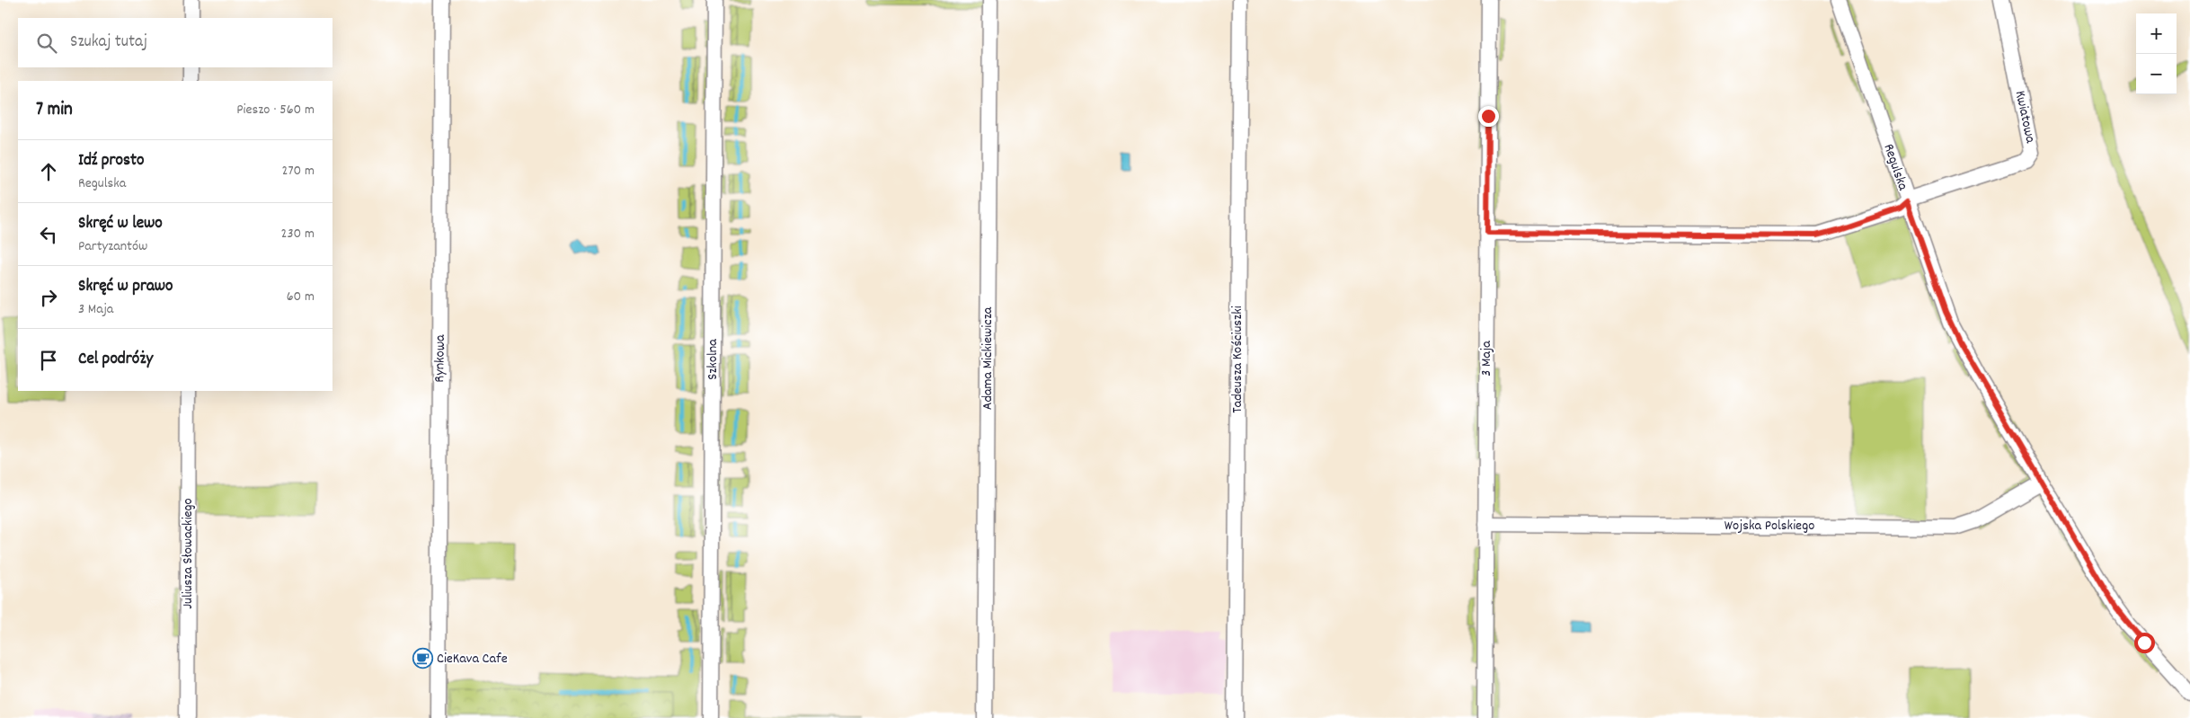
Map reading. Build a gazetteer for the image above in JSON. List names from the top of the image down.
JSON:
{
  "streets": {
    "street": [
      "Kwiatowa",
      "Regulska",
      "Rynkowa",
      "Adama Mickiewicza",
      "3 Maja",
      "Szkolna",
      "Tadeusza Kościuszki",
      "Wojska Polskiego",
      "Juliusza Słowackiego"
    ]
  },
  "crossings": [
    ["Kwiatowa", "Regulska"],
    ["Regulska", "Wojska Polskiego"],
    ["3 Maja", "Wojska Polskiego"]
  ],
  "places": {
    "cafe": ["CieKava Cafe"]
  },
  "page": {
    "map_buttons": ["+", "−"],
    "search": "Szukaj tutaj",
    "heading": ["7 min", "Pieszo · 560 m"],
    "list": [
      ["Idź prosto", "Regulska", "270 m"],
      ["Skręć w lewo", "Partyzantów", "230 m"],
      ["Skręć w prawo", "3 Maja", "60 m"],
      "Cel podróży"
    ]
  }
}
